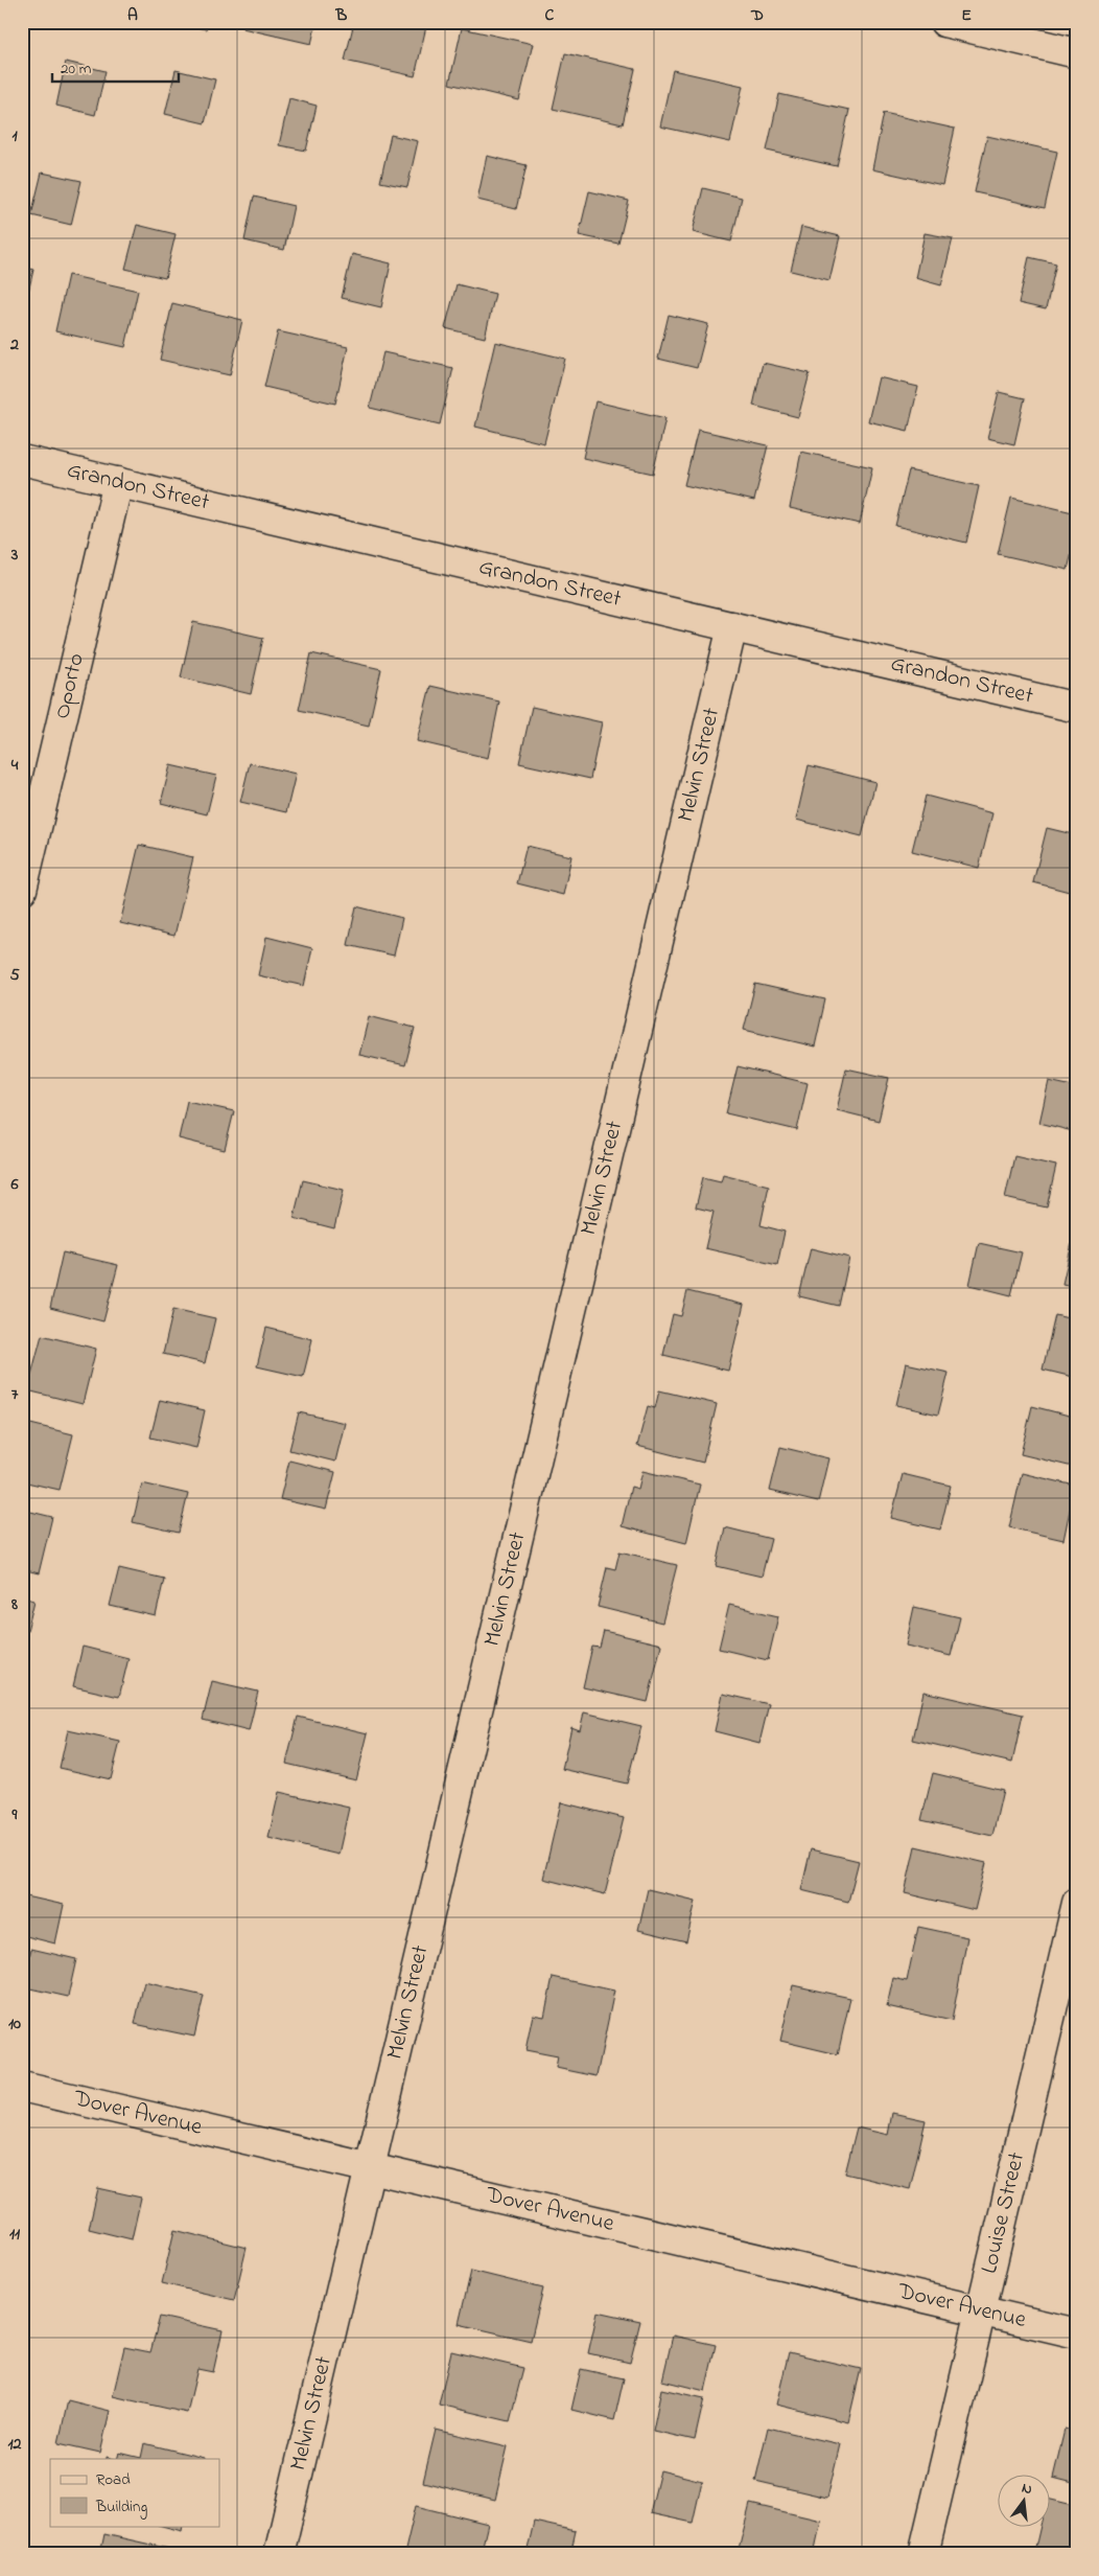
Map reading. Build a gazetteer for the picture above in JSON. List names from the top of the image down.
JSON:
{
  "streets": {
    "street": [
      "Grandon Street",
      "Oporto",
      "Melvin Street",
      "Dover Avenue",
      "Louise Street"
    ]
  },
  "crossings": [
    ["Grandon Street", "Oporto"],
    ["Grandon Street", "Melvin Street"],
    ["Melvin Street", "Dover Avenue"],
    ["Dover Avenue", "Louise Street"]
  ],
  "legend": ["Road", "Building"],
  "scale_bar": "20 m",
  "north": "top",
  "grid": {
    "columns": [
      "A",
      "B",
      "C",
      "D",
      "E"
    ],
    "rows": [
      "1",
      "2",
      "3",
      "4",
      "5",
      "6",
      "7",
      "8",
      "9",
      "10",
      "11",
      "12"
    ]
  }
}
